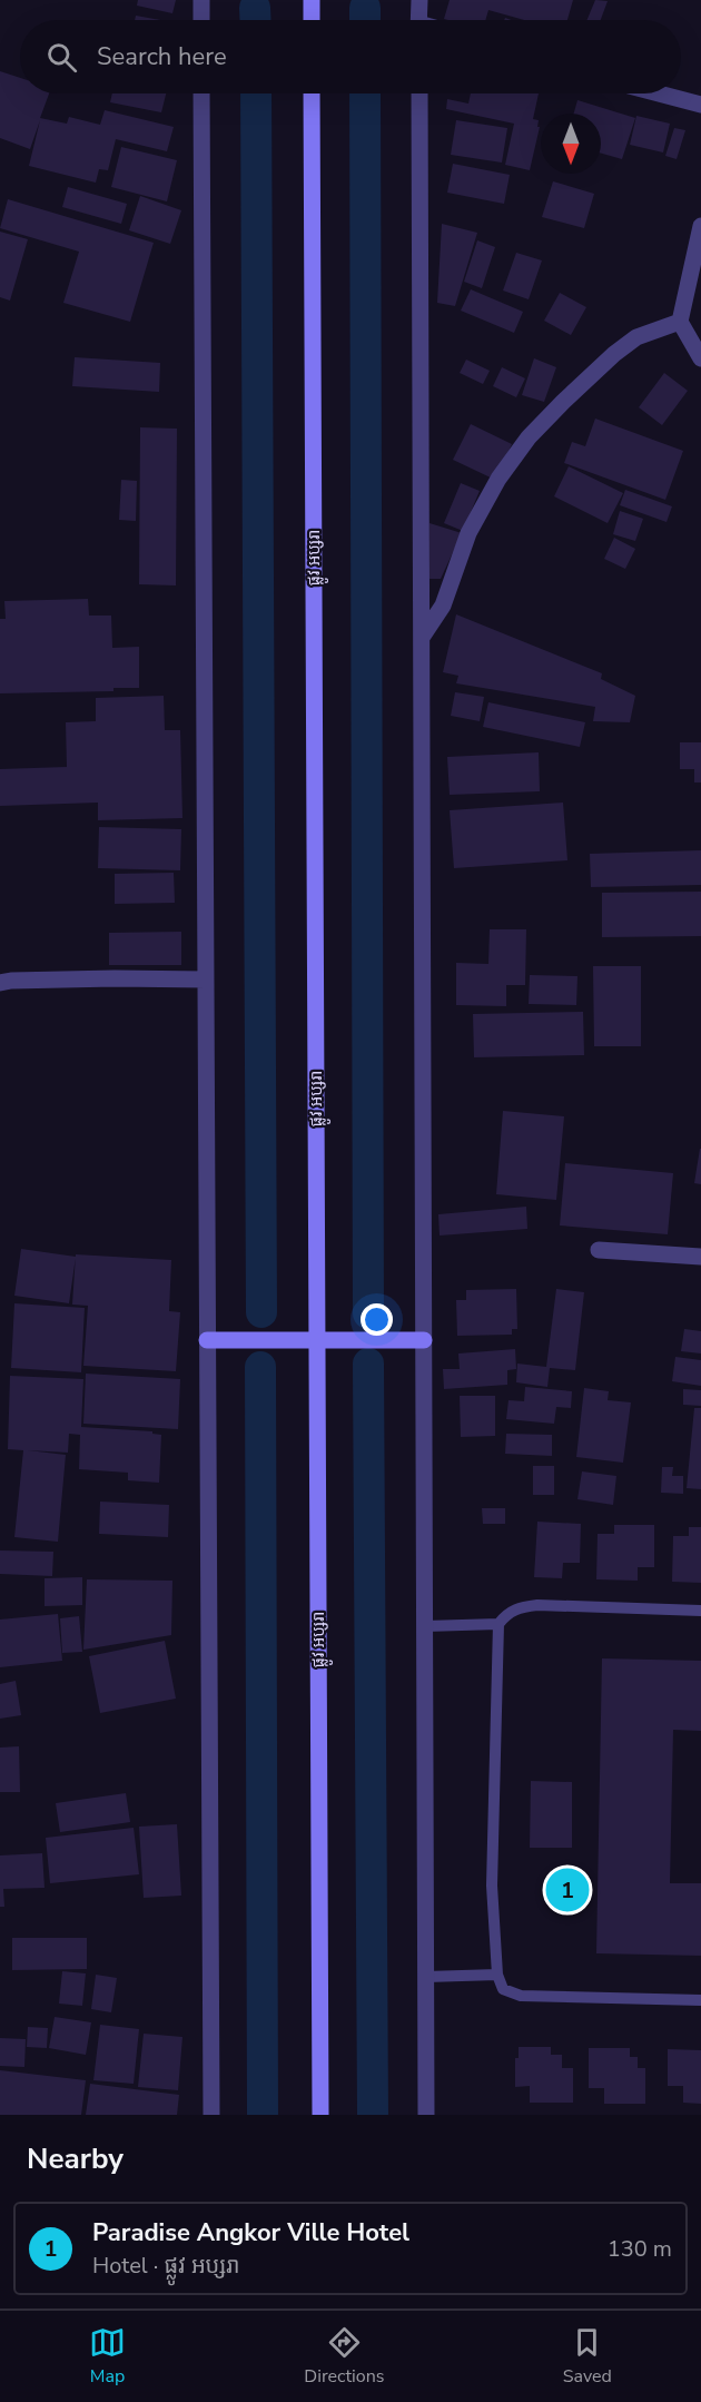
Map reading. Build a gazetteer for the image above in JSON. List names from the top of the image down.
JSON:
{
  "streets": {
    "main road": ["ផ្លូវ អប្សរា"]
  },
  "north": "bottom",
  "page": {
    "search": "Search here",
    "pins": "1",
    "heading": "Nearby",
    "list": [
      {
        "mark": "1",
        "name": "Paradise Angkor Ville Hotel",
        "note": "Hotel · ផ្លូវ អប្សរា",
        "value": "130 m"
      }
    ],
    "nav": ["Map", "Directions", "Saved"]
  }
}
